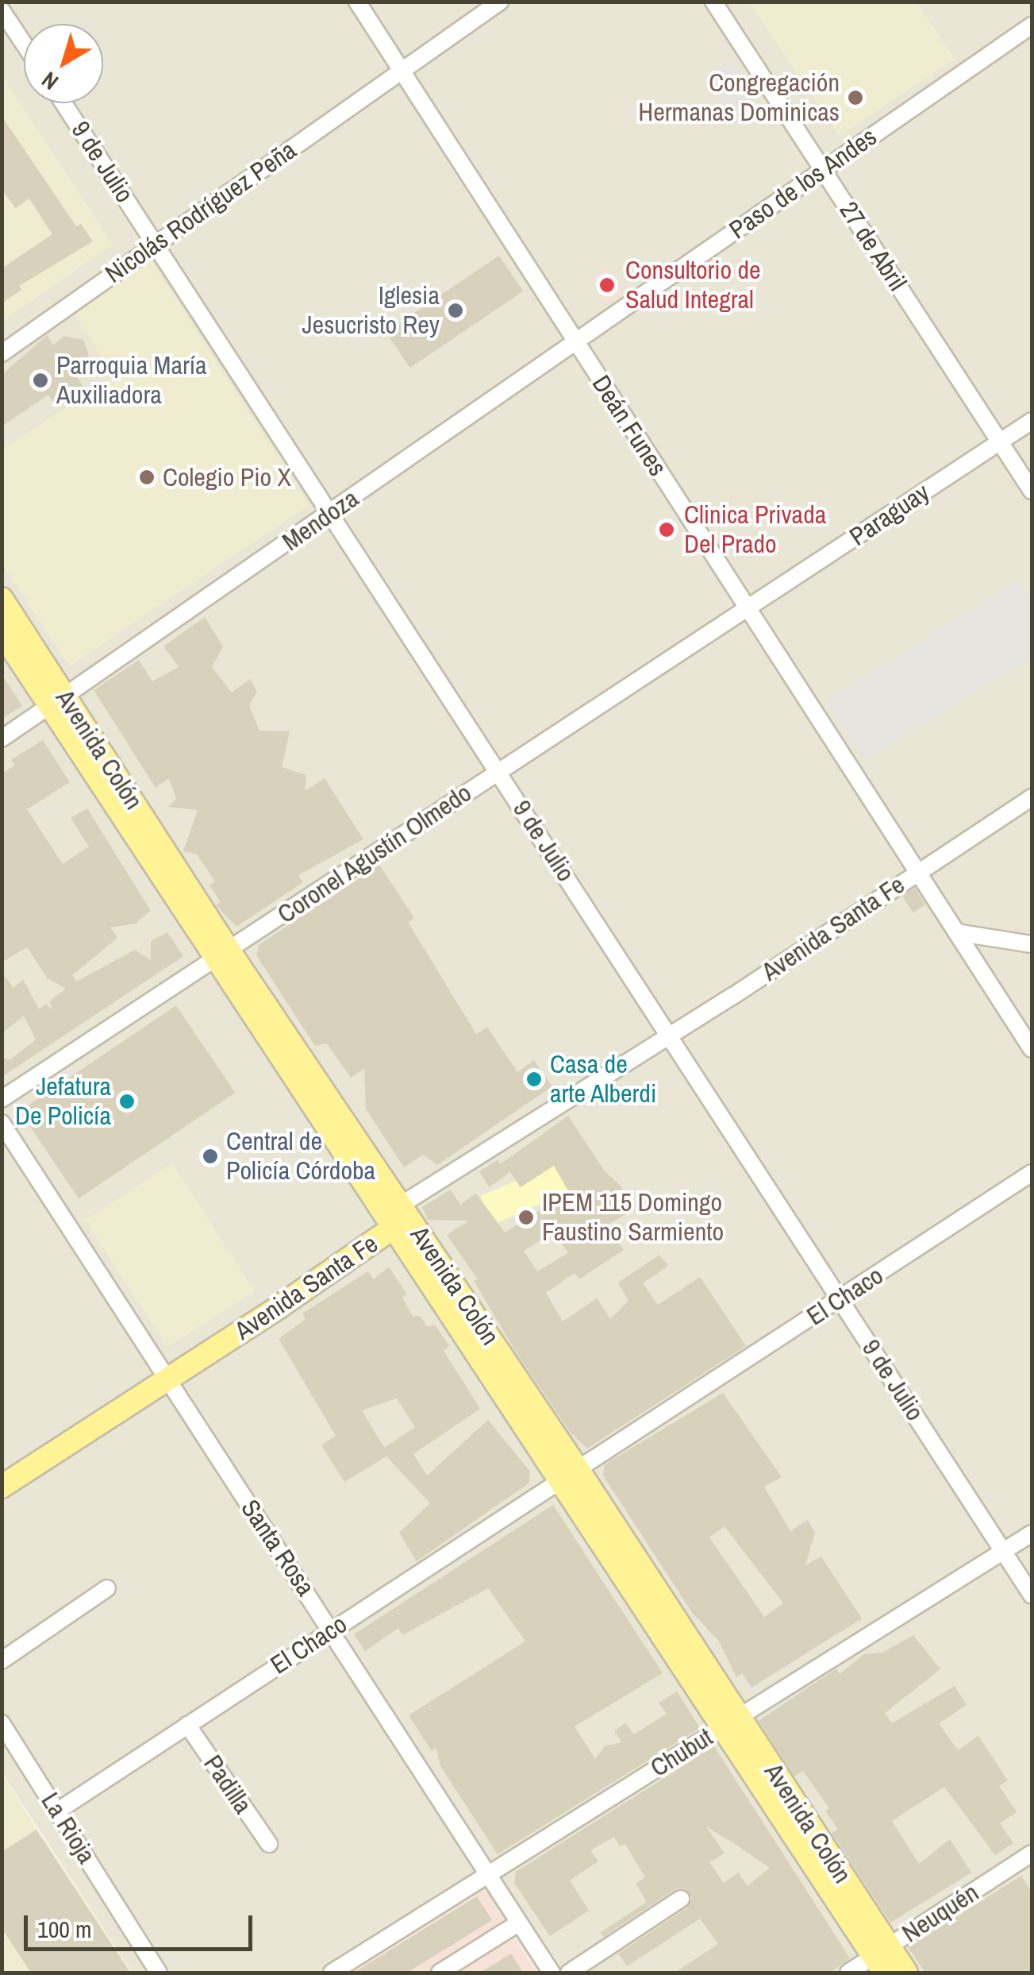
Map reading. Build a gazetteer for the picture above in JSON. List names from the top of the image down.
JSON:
{
  "streets": {
    "main road": ["Avenida Colón", "Avenida Santa Fe"],
    "street": [
      "9 de Julio",
      "Paso de los Andes",
      "Nicolás Rodríguez Peña",
      "27 de Abril",
      "Deán Funes",
      "Paraguay",
      "Mendoza",
      "Coronel Agustín Olmedo",
      "El Chaco",
      "Santa Rosa",
      "Chubut",
      "Padilla",
      "La Rioja",
      "Neuquén"
    ]
  },
  "crossings": [
    ["9 de Julio", "Nicolás Rodríguez Peña"],
    ["9 de Julio", "Mendoza"],
    ["9 de Julio", "Coronel Agustín Olmedo"],
    ["9 de Julio", "Avenida Santa Fe"],
    ["9 de Julio", "El Chaco"],
    ["9 de Julio", "Chubut"],
    ["Paso de los Andes", "27 de Abril"],
    ["Paso de los Andes", "Deán Funes"],
    ["Paso de los Andes", "Mendoza"],
    ["Nicolás Rodríguez Peña", "Deán Funes"],
    ["27 de Abril", "Paraguay"],
    ["Deán Funes", "Paraguay"],
    ["Deán Funes", "Mendoza"],
    ["Deán Funes", "Coronel Agustín Olmedo"],
    ["Deán Funes", "Avenida Santa Fe"],
    ["Paraguay", "Coronel Agustín Olmedo"],
    ["Mendoza", "Avenida Colón"],
    ["Avenida Colón", "Coronel Agustín Olmedo"],
    ["Avenida Colón", "Avenida Santa Fe"],
    ["Avenida Colón", "El Chaco"],
    ["Avenida Colón", "Chubut"],
    ["Avenida Colón", "Neuquén"],
    ["Avenida Santa Fe", "Santa Rosa"],
    ["El Chaco", "Santa Rosa"],
    ["El Chaco", "Padilla"],
    ["El Chaco", "La Rioja"],
    ["Santa Rosa", "Chubut"]
  ],
  "places": [
    "Congregación Hermanas Dominicas",
    "Consultorio de Salud Integral",
    "Iglesia Jesucristo Rey",
    "Parroquia María Auxiliadora",
    "Colegio Pio X",
    "Clinica Privada Del Prado",
    "Casa de arte Alberdi",
    "Jefatura De Policía",
    "Central de Policía Córdoba",
    "IPEM 115 Domingo Faustino Sarmiento"
  ],
  "scale_bar": "100 m",
  "north": "bottom left"
}
